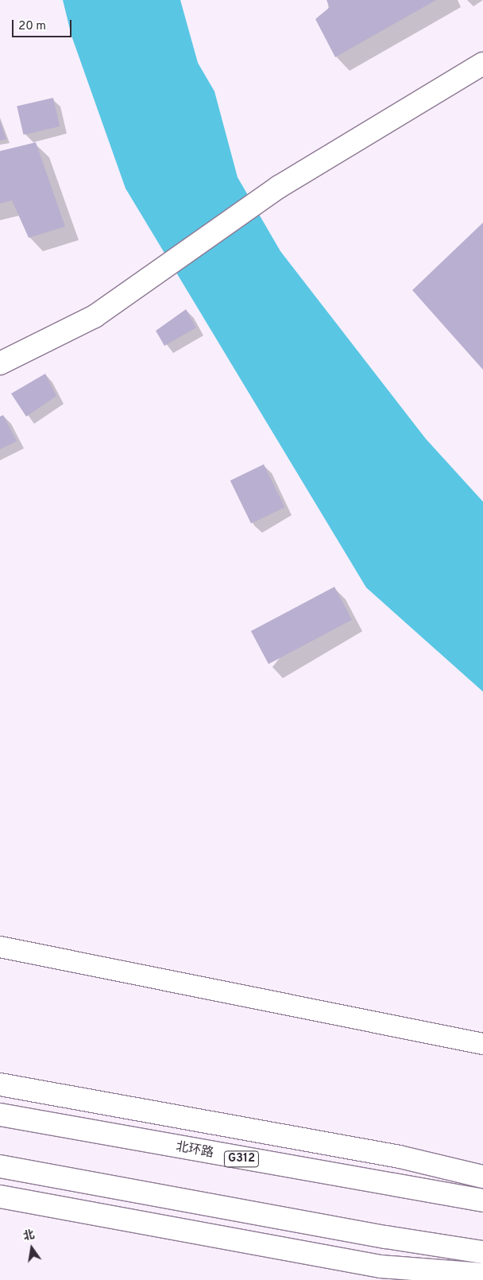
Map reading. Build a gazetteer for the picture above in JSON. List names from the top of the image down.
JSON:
{
  "streets": {
    "main road": ["北环路", "G312"]
  },
  "scale_bar": "20 m",
  "north": "top"
}
